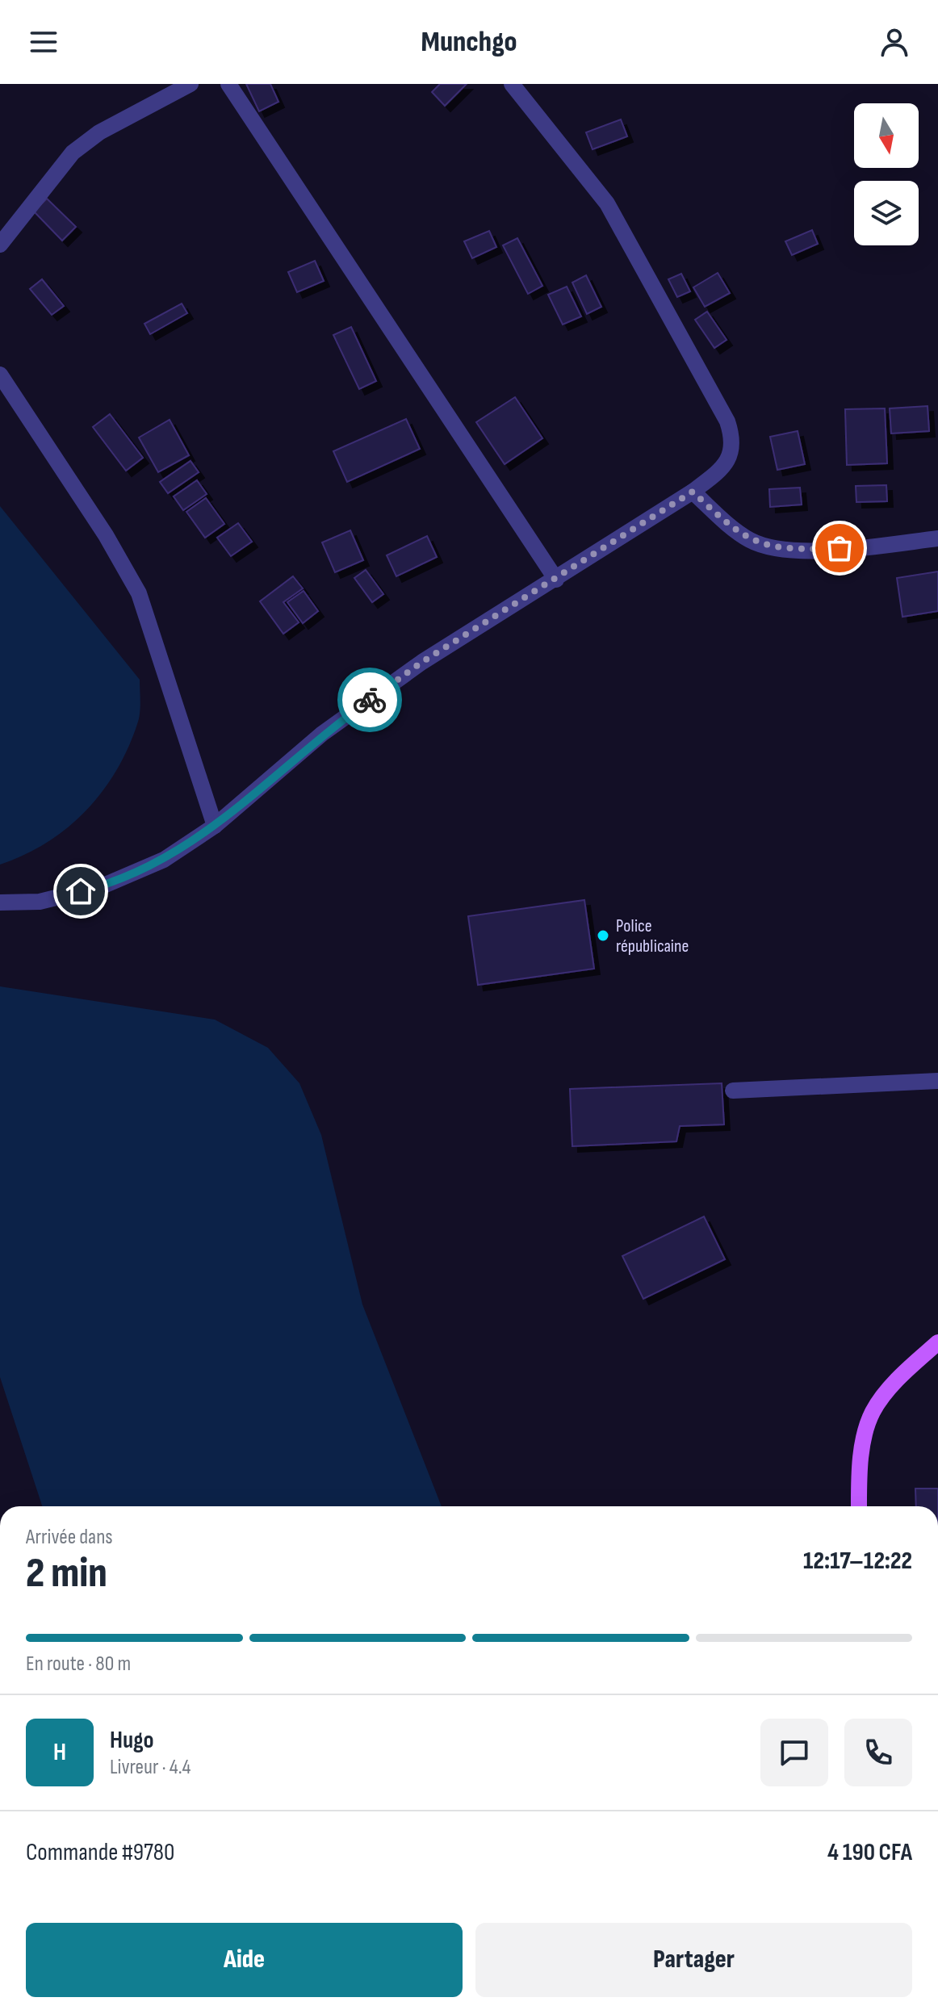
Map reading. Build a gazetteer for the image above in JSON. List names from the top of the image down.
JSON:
{
  "places": ["Police républicaine"],
  "north": "bottom",
  "page": {
    "header": "Munchgo",
    "heading": ["2 min", "Arrivée dans", "12:17–12:22"],
    "panel": [
      "Hugo",
      "Livreur · 4.4",
      "Commande #9780",
      "4 190 CFA"
    ],
    "bar": "En route · 80 m",
    "round": "H",
    "buttons": ["Aide", "Partager"]
  }
}
